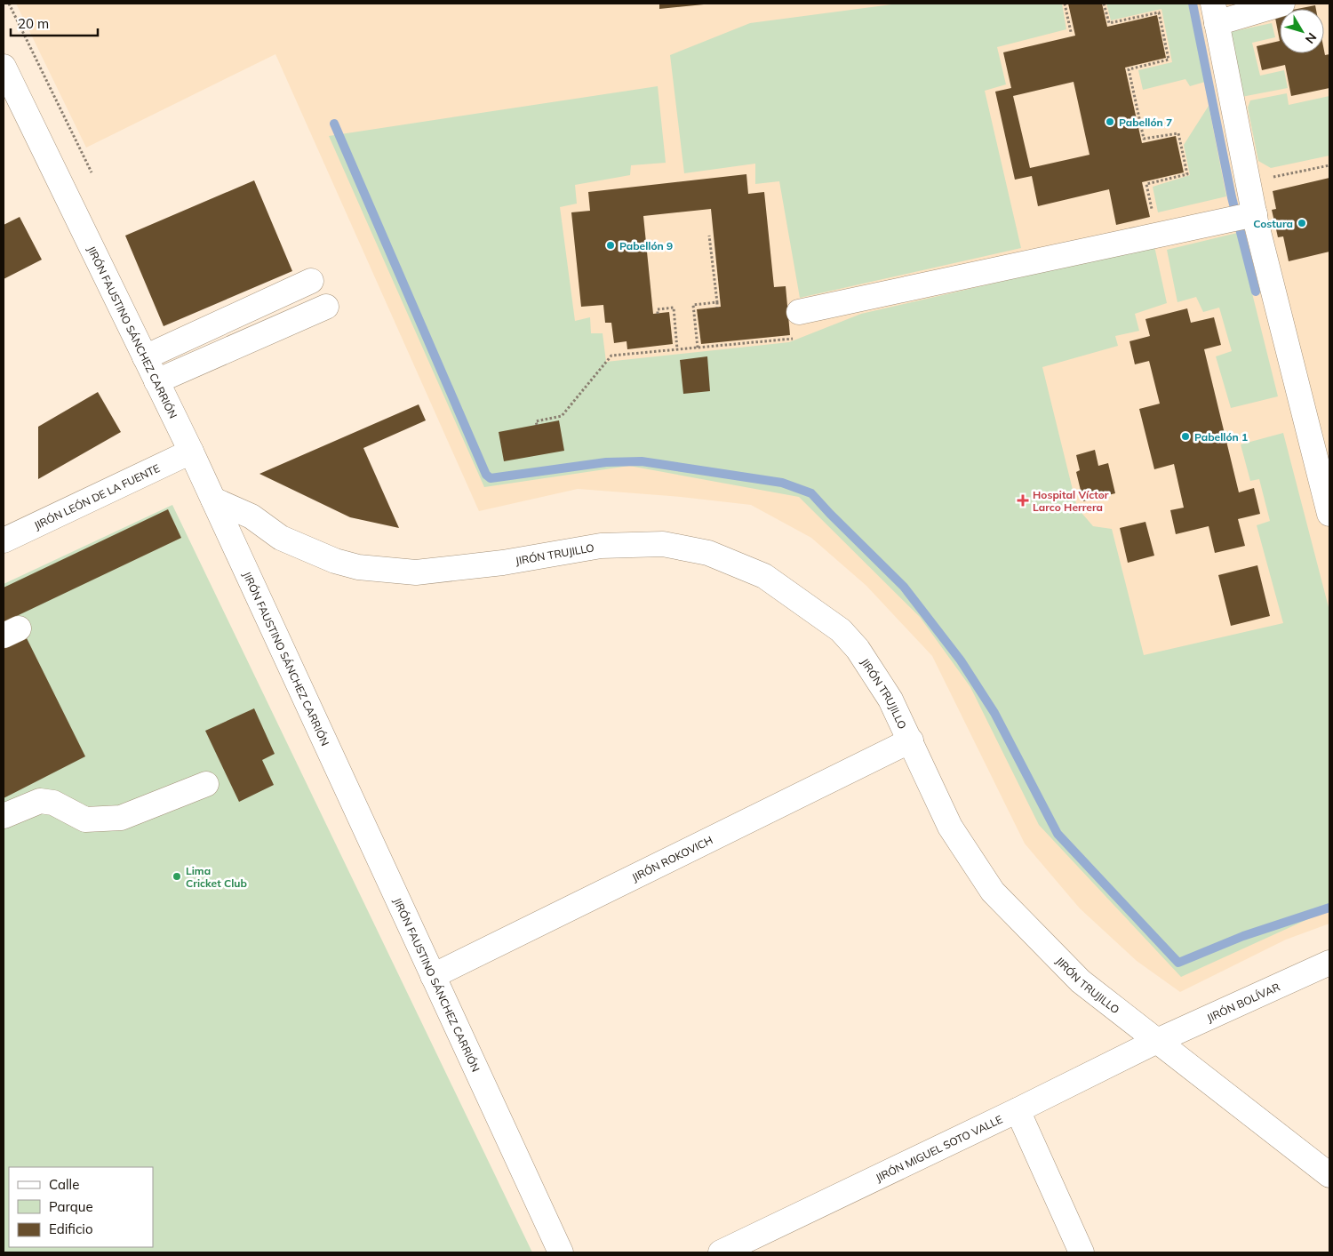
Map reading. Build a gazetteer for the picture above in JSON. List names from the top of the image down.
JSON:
{
  "streets": {
    "street": [
      "JIRÓN FAUSTINO SÁNCHEZ CARRIÓN",
      "JIRÓN LEÓN DE LA FUENTE",
      "JIRÓN TRUJILLO",
      "JIRÓN ROKOVICH",
      "JIRÓN BOLÍVAR",
      "JIRÓN MIGUEL SOTO VALLE"
    ]
  },
  "crossings": [
    ["JIRÓN FAUSTINO SÁNCHEZ CARRIÓN", "JIRÓN LEÓN DE LA FUENTE"],
    ["JIRÓN FAUSTINO SÁNCHEZ CARRIÓN", "JIRÓN TRUJILLO"],
    ["JIRÓN FAUSTINO SÁNCHEZ CARRIÓN", "JIRÓN ROKOVICH"],
    ["JIRÓN TRUJILLO", "JIRÓN ROKOVICH"],
    ["JIRÓN TRUJILLO", "JIRÓN BOLÍVAR"],
    ["JIRÓN TRUJILLO", "JIRÓN MIGUEL SOTO VALLE"],
    ["JIRÓN BOLÍVAR", "JIRÓN MIGUEL SOTO VALLE"]
  ],
  "places": {
    "other": [
      "Pabellón 7",
      "Costura",
      "Pabellón 9",
      "Pabellón 1",
      "Lima Cricket Club"
    ],
    "health": ["Hospital Víctor Larco Herrera"]
  },
  "legend": ["Calle", "Parque", "Edificio"],
  "scale_bar": "20 m",
  "north": "bottom right"
}
